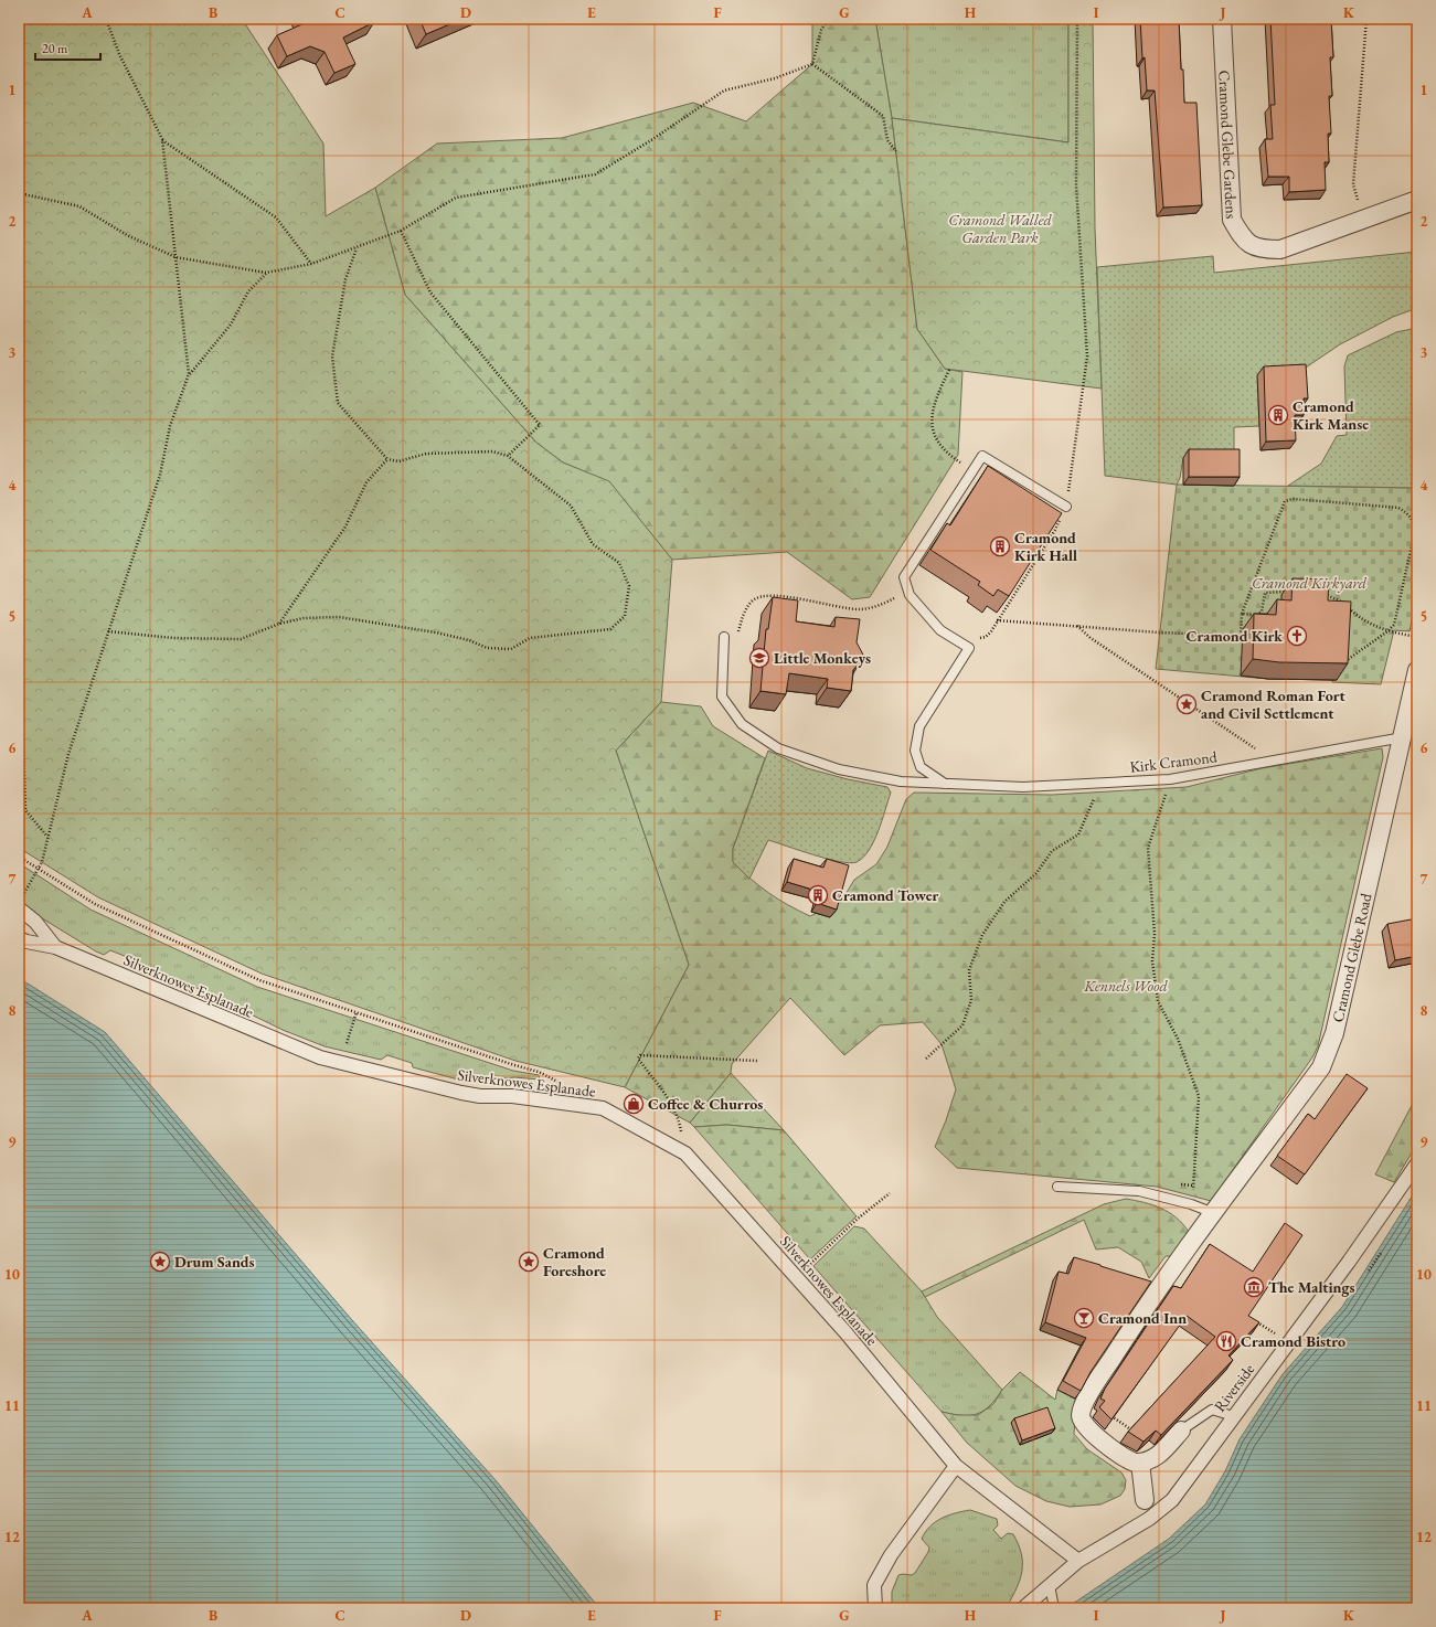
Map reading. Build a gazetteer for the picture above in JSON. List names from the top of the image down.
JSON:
{
  "streets": {
    "street": [
      "Cramond Glebe Gardens",
      "Cramond Glebe Road",
      "Silverknowes Esplanade",
      "Riverside"
    ],
    "lane": ["Kirk Cramond"]
  },
  "crossings": [
    ["Kirk Cramond", "Cramond Glebe Road"],
    ["Silverknowes Esplanade", "Riverside"]
  ],
  "parks": ["Cramond Walled Garden Park", "Cramond Kirkyard", "Kennels Wood"],
  "places": {
    "building": ["Cramond Kirk Manse", "Cramond Kirk Hall", "Cramond Tower"],
    "church": ["Cramond Kirk"],
    "school or university": ["Little Monkeys"],
    "place": ["Cramond Roman Fort and Civil Settlement", "Drum Sands", "Cramond Foreshore"],
    "shop": ["Coffee & Churros"],
    "museum": ["The Maltings"],
    "bar": ["Cramond Inn"],
    "restaurant": ["Cramond Bistro"]
  },
  "scale_bar": "20 m",
  "grid": {
    "columns": [
      "A",
      "B",
      "C",
      "D",
      "E",
      "F",
      "G",
      "H",
      "I",
      "J",
      "K"
    ],
    "rows": [
      "1",
      "2",
      "3",
      "4",
      "5",
      "6",
      "7",
      "8",
      "9",
      "10",
      "11",
      "12"
    ]
  }
}
